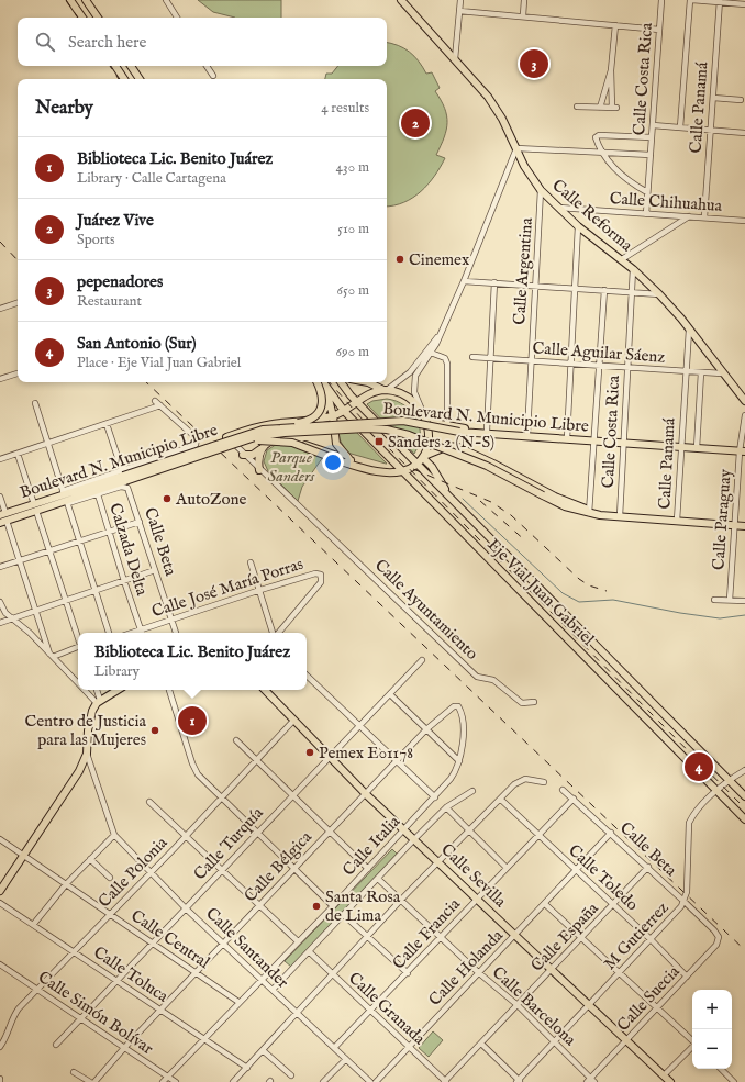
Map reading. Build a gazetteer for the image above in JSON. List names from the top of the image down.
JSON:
{
  "streets": {
    "main road": [
      "Calle Reforma",
      "Boulevard N. Municipio Libre",
      "Eje Vial Juan Gabriel",
      "Calle Sevilla"
    ],
    "street": [
      "Calle Costa Rica",
      "Calle Panamá",
      "Calle Chihuahua",
      "Calle Argentina",
      "Calle Aguilar Sáenz",
      "Calle Paraguay",
      "Calle Beta",
      "Calzada Delta",
      "Calle José María Porras",
      "Calle Ayuntamiento",
      "Calle Turquía",
      "Calle Italia",
      "Calle Bélgica",
      "Calle Polonia",
      "Calle Toledo",
      "Calle Francia",
      "M Gutierrez",
      "Calle España",
      "Calle Central",
      "Calle Santander",
      "Calle Holanda",
      "Calle Toluca",
      "Calle Suecia",
      "Calle Barcelona",
      "Calle Granada",
      "Calle Simón Bolívar"
    ]
  },
  "crossings": [
    ["Calle Costa Rica", "Calle Chihuahua"],
    ["Calle Costa Rica", "Calle Reforma"],
    ["Calle Costa Rica", "Calle Aguilar Sáenz"],
    ["Calle Costa Rica", "Boulevard N. Municipio Libre"],
    ["Calle Panamá", "Calle Chihuahua"],
    ["Calle Panamá", "Calle Reforma"],
    ["Calle Panamá", "Calle Aguilar Sáenz"],
    ["Calle Panamá", "Boulevard N. Municipio Libre"],
    ["Calle Chihuahua", "Calle Reforma"],
    ["Calle Reforma", "Calle Argentina"],
    ["Calle Reforma", "Calle Aguilar Sáenz"],
    ["Calle Argentina", "Calle Aguilar Sáenz"],
    ["Boulevard N. Municipio Libre", "Calle Paraguay"],
    ["Boulevard N. Municipio Libre", "Calle Beta"],
    ["Calle Beta", "Calle José María Porras"],
    ["Calle Beta", "Calle Francia"],
    ["Calle Beta", "M Gutierrez"],
    ["Calle Beta", "Calle España"],
    ["Calle Beta", "Calle Holanda"],
    ["Calle Beta", "Calle Suecia"],
    ["Calzada Delta", "Calle José María Porras"],
    ["Eje Vial Juan Gabriel", "M Gutierrez"],
    ["Calle Turquía", "Calle Sevilla"],
    ["Calle Turquía", "Calle Central"],
    ["Calle Turquía", "Calle Santander"],
    ["Calle Turquía", "Calle Toluca"],
    ["Calle Turquía", "Calle Simón Bolívar"],
    ["Calle Italia", "Calle Bélgica"],
    ["Calle Italia", "Calle Sevilla"],
    ["Calle Italia", "Calle Central"],
    ["Calle Italia", "Calle Santander"],
    ["Calle Italia", "Calle Toluca"],
    ["Calle Italia", "Calle Barcelona"],
    ["Calle Italia", "Calle Granada"],
    ["Calle Italia", "Calle Simón Bolívar"],
    ["Calle Bélgica", "Calle Sevilla"],
    ["Calle Bélgica", "Calle Central"],
    ["Calle Bélgica", "Calle Santander"],
    ["Calle Bélgica", "Calle Toluca"],
    ["Calle Bélgica", "Calle Simón Bolívar"],
    ["Calle Polonia", "Calle Sevilla"],
    ["Calle Polonia", "Calle Central"],
    ["Calle Polonia", "Calle Santander"],
    ["Calle Polonia", "Calle Toluca"],
    ["Calle Polonia", "Calle Simón Bolívar"],
    ["Calle Sevilla", "Calle Francia"],
    ["Calle Sevilla", "M Gutierrez"],
    ["Calle Sevilla", "Calle España"],
    ["Calle Sevilla", "Calle Holanda"],
    ["Calle Sevilla", "Calle Suecia"],
    ["Calle Toledo", "Calle Francia"],
    ["Calle Toledo", "M Gutierrez"],
    ["Calle Toledo", "Calle España"],
    ["Calle Toledo", "Calle Holanda"],
    ["Calle Toledo", "Calle Suecia"],
    ["Calle Francia", "Calle Santander"],
    ["Calle Francia", "Calle Barcelona"],
    ["Calle Francia", "Calle Granada"],
    ["M Gutierrez", "Calle Barcelona"],
    ["Calle España", "Calle Barcelona"],
    ["Calle España", "Calle Granada"],
    ["Calle Holanda", "Calle Barcelona"],
    ["Calle Holanda", "Calle Granada"],
    ["Calle Suecia", "Calle Barcelona"]
  ],
  "parks": ["Parque Sanders"],
  "places": {
    "other": [
      "Cinemex",
      "AutoZone",
      "Centro de Justicia para las Mujeres",
      "Pemex E01178",
      "Santa Rosa de Lima"
    ],
    "transit": ["Sanders 2 (N-S)"]
  },
  "page": {
    "search": "Search here",
    "pins": [
      "3",
      "2",
      "1",
      "4"
    ],
    "heading": ["Nearby", "4 results"],
    "list": [
      {
        "mark": "1",
        "name": "Biblioteca Lic. Benito Juárez",
        "note": "Library · Calle Cartagena",
        "value": "430 m"
      },
      {
        "mark": "2",
        "name": "Juárez Vive",
        "note": "Sports",
        "value": "510 m"
      },
      {
        "mark": "3",
        "name": "pepenadores",
        "note": "Restaurant",
        "value": "650 m"
      },
      {
        "mark": "4",
        "name": "San Antonio (Sur)",
        "note": "Place · Eje Vial Juan Gabriel",
        "value": "690 m"
      }
    ],
    "popup": ["Biblioteca Lic. Benito Juárez", "Library"],
    "map_buttons": ["+", "−"]
  }
}
